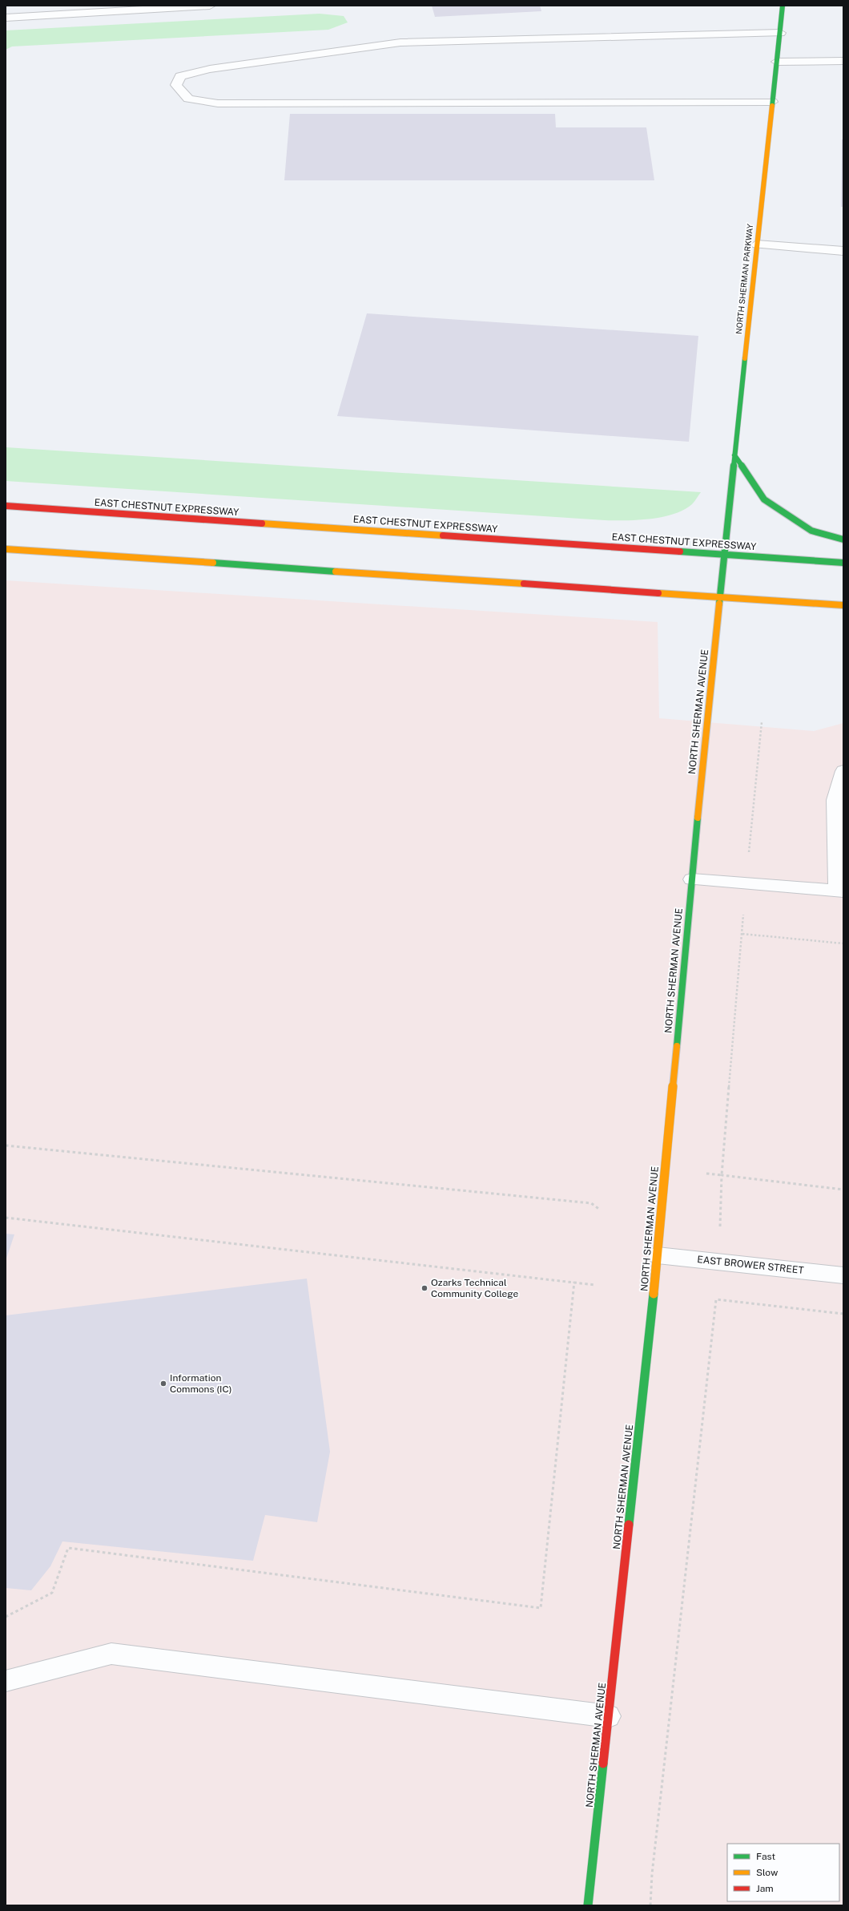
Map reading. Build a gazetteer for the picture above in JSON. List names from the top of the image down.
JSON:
{
  "streets": {
    "street": [
      "NORTH SHERMAN PARKWAY",
      "EAST CHESTNUT EXPRESSWAY",
      "NORTH SHERMAN AVENUE",
      "EAST BROWER STREET"
    ]
  },
  "crossings": [
    ["NORTH SHERMAN PARKWAY", "EAST CHESTNUT EXPRESSWAY"],
    ["NORTH SHERMAN PARKWAY", "NORTH SHERMAN AVENUE"],
    ["EAST CHESTNUT EXPRESSWAY", "NORTH SHERMAN AVENUE"],
    ["NORTH SHERMAN AVENUE", "EAST BROWER STREET"]
  ],
  "places": ["Ozarks Technical Community College", "Information Commons (IC)"],
  "legend": ["Fast", "Slow", "Jam"]
}
